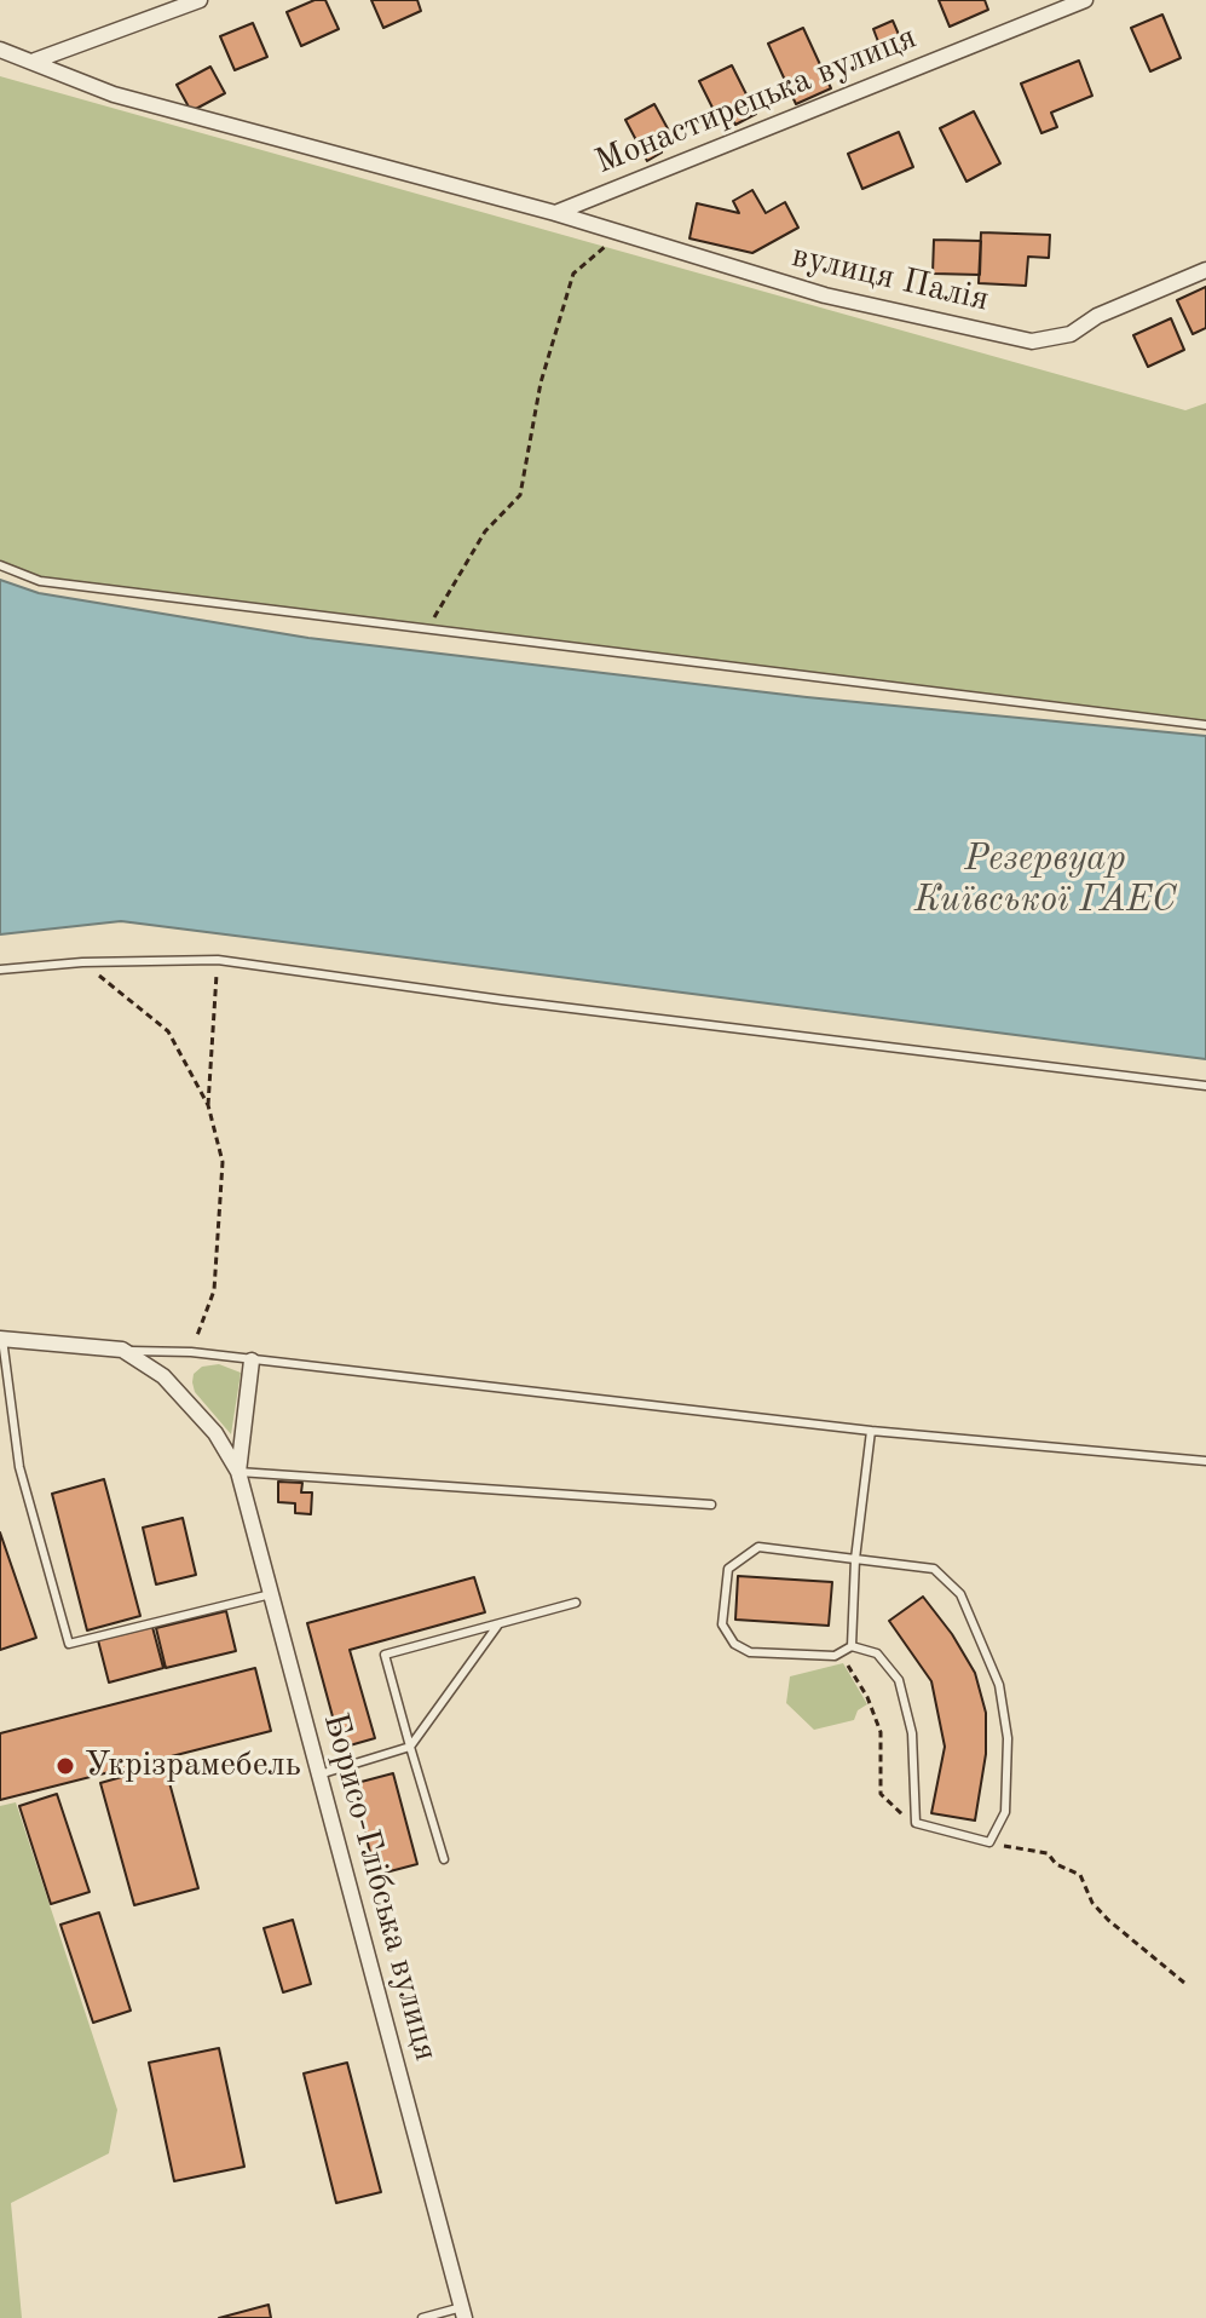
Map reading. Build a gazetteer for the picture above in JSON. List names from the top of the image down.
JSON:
{
  "streets": {
    "street": ["Монастирецька вулиця", "вулиця Палія", "Борисо-Глібська вулиця"]
  },
  "crossings": [
    ["Монастирецька вулиця", "вулиця Палія"]
  ],
  "water": ["Резервуар Київської ГАЕС"],
  "places": ["Укрізрамебель"]
}
